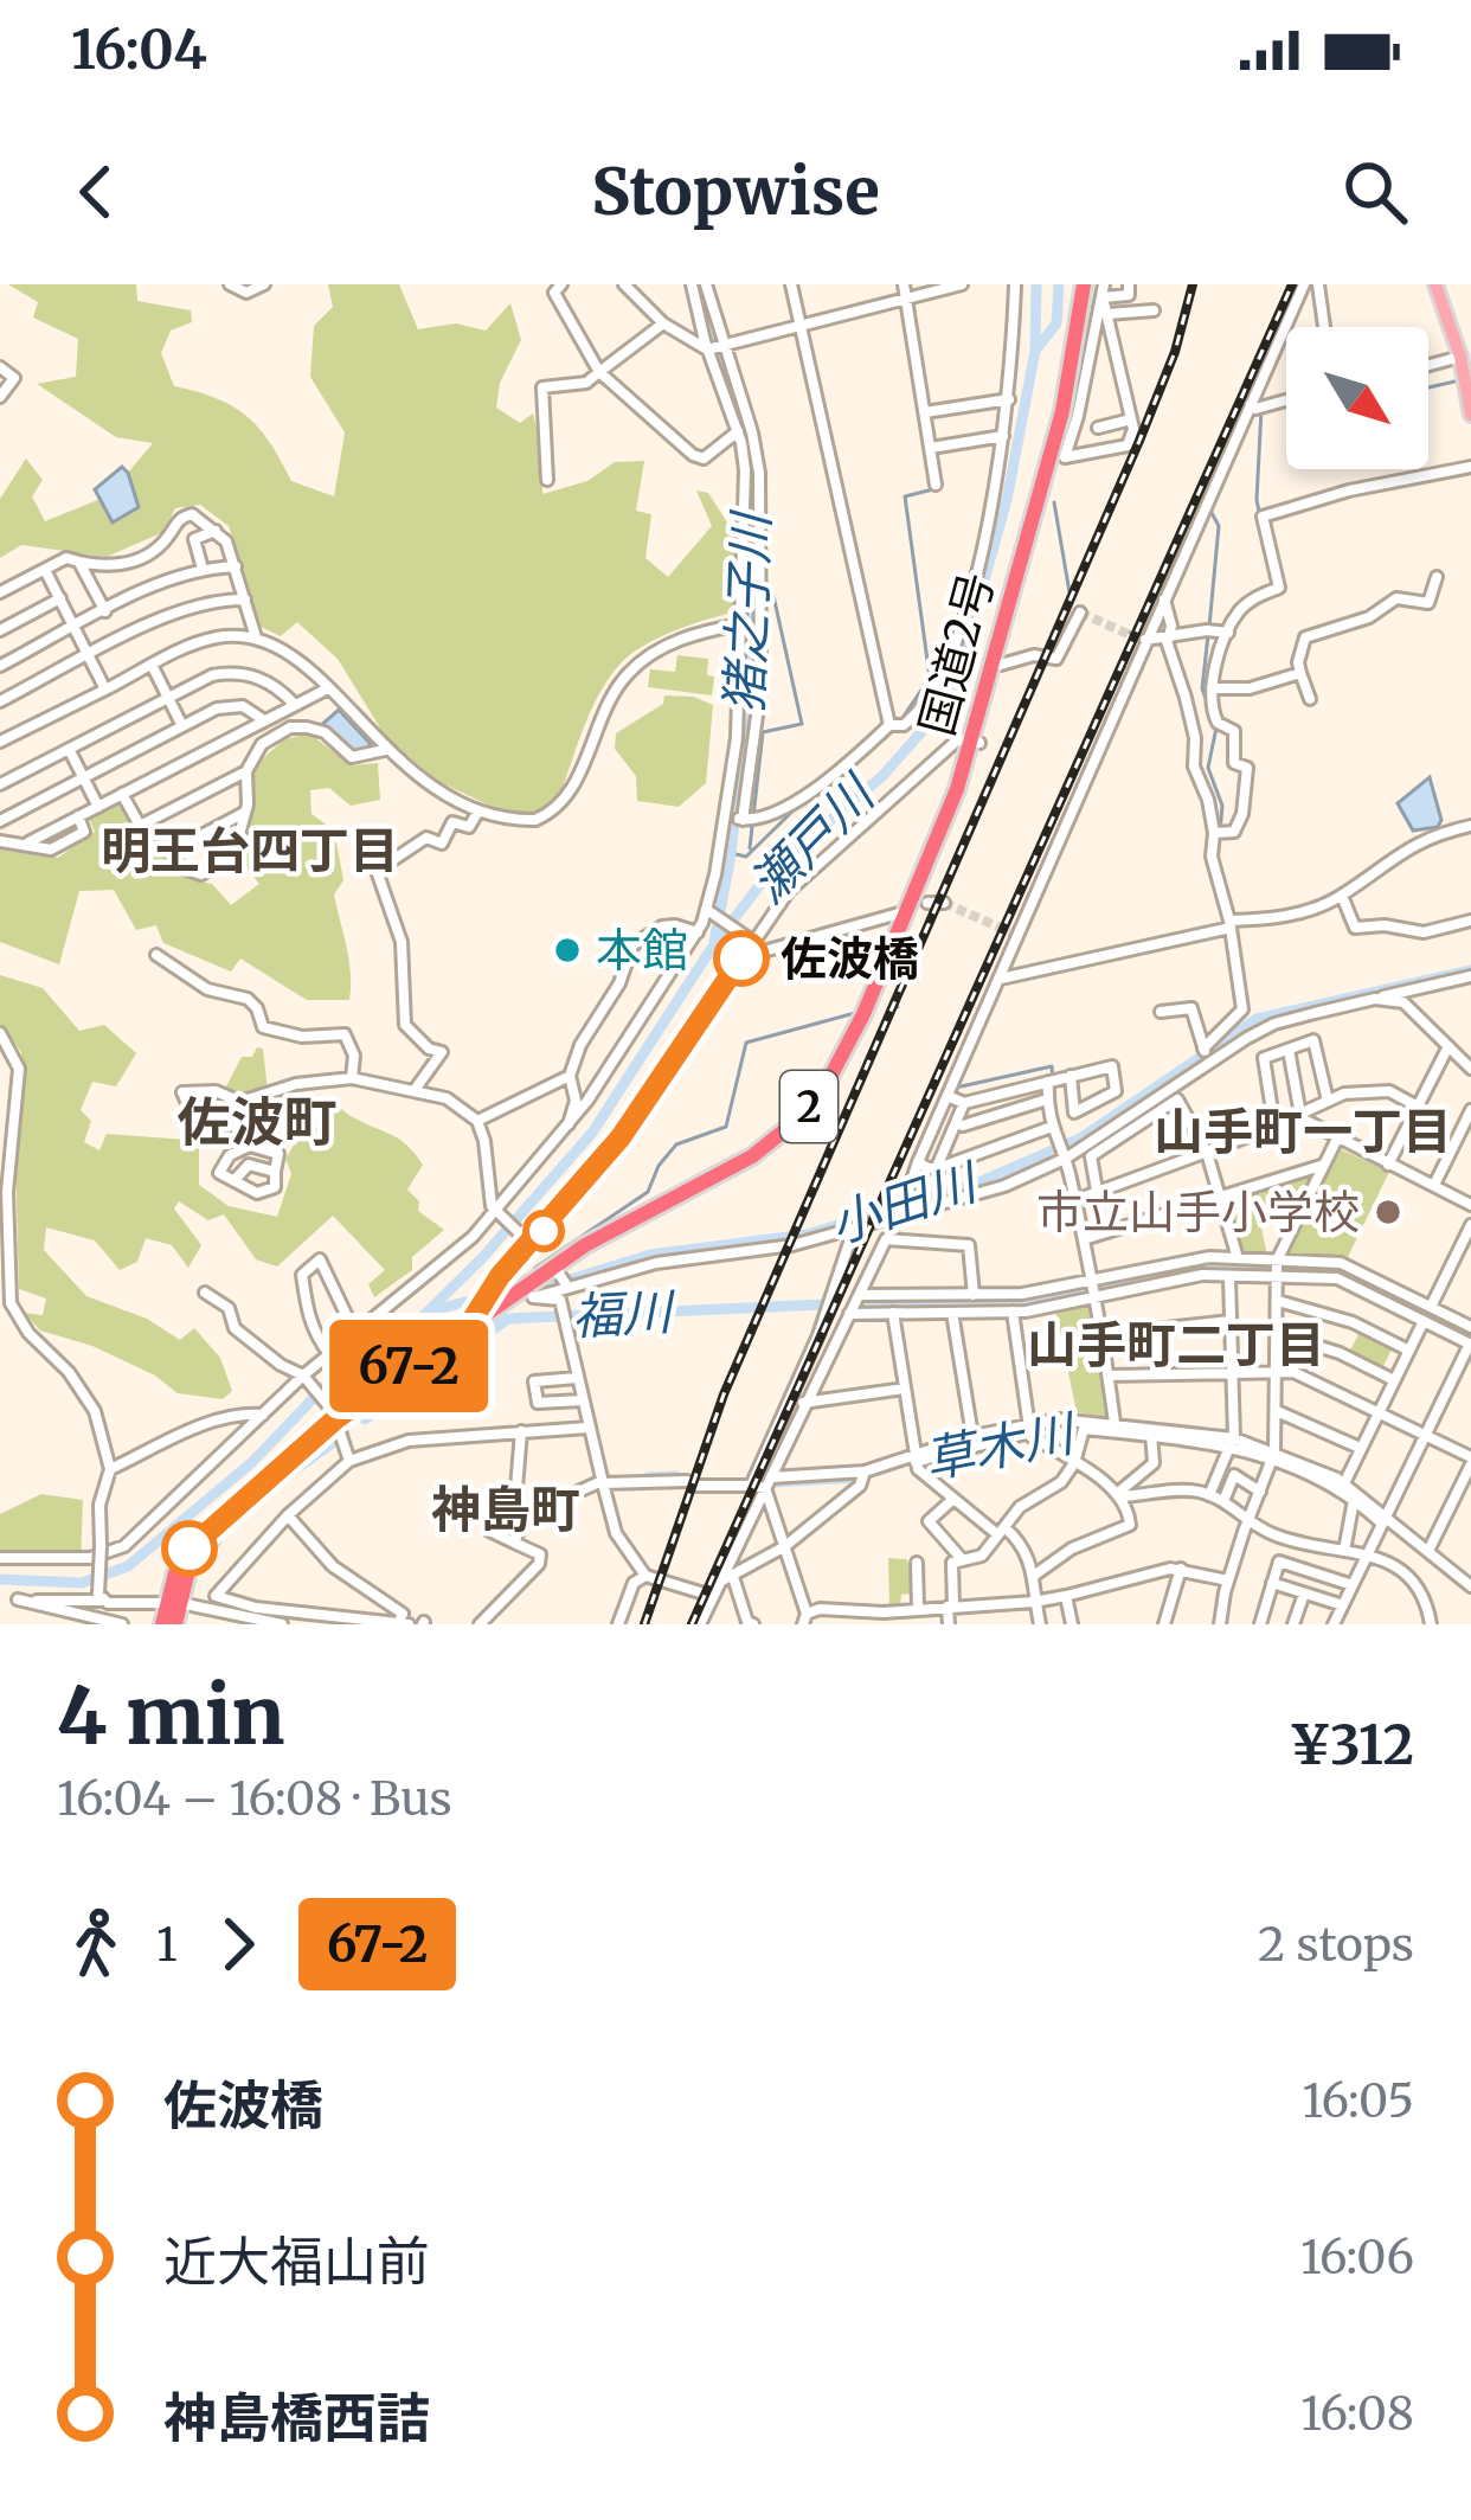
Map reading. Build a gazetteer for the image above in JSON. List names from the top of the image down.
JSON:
{
  "streets": {
    "highway": ["国道2号", "2"]
  },
  "districts": [
    "明王台四丁目",
    "佐波町",
    "山手町一丁目",
    "山手町二丁目",
    "神島町"
  ],
  "water": [
    "猪之子川",
    "瀬戸川",
    "小田川",
    "福川",
    "草木川"
  ],
  "places": ["本館", "佐波橋", "市立山手小学校"],
  "lines": ["bus line 67-2"],
  "north": "bottom right",
  "page": {
    "status": "16:04",
    "header": "Stopwise",
    "on_map": "67-2",
    "heading": ["4 min", "16:04 – 16:08 · Bus", "¥312"],
    "legs": ["1", "67-2", "2 stops"],
    "list": [
      {
        "name": "佐波橋",
        "value": "16:05"
      },
      {
        "name": "近大福山前",
        "value": "16:06"
      },
      {
        "name": "神島橋西詰",
        "value": "16:08"
      }
    ]
  }
}
